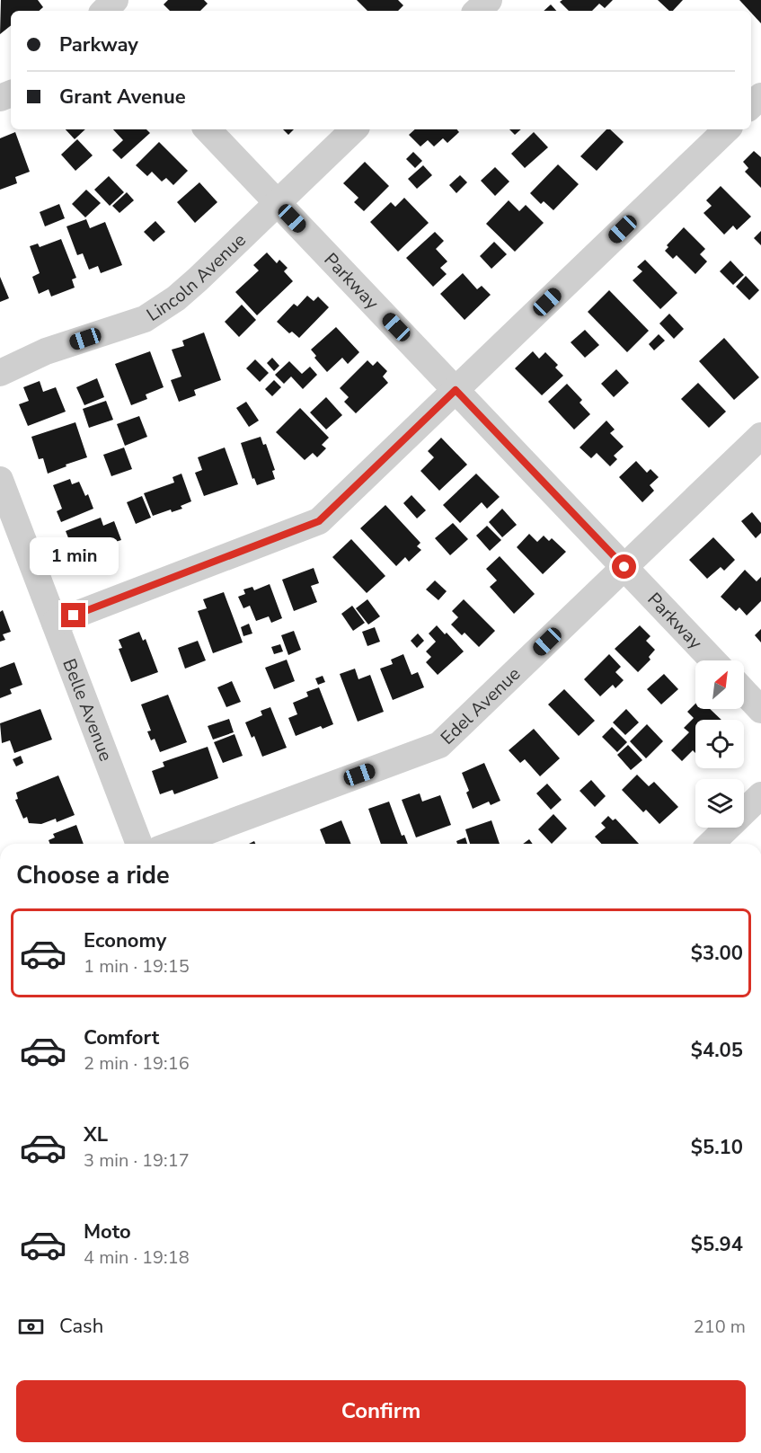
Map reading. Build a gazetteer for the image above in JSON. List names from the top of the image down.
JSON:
{
  "streets": {
    "street": [
      "Lincoln Avenue",
      "Parkway",
      "Edel Avenue",
      "Belle Avenue"
    ]
  },
  "crossings": [
    ["Lincoln Avenue", "Parkway"],
    ["Parkway", "Edel Avenue"]
  ],
  "north": "top right",
  "page": {
    "banner": ["Parkway", "Grant Avenue"],
    "bubble": "1 min",
    "heading": "Choose a ride",
    "list": [
      {
        "name": "Economy",
        "note": "1 min · 19:15",
        "value": "$3.00"
      },
      {
        "name": "Comfort",
        "note": "2 min · 19:16",
        "value": "$4.05"
      },
      {
        "name": "XL",
        "note": "3 min · 19:17",
        "value": "$5.10"
      },
      {
        "name": "Moto",
        "note": "4 min · 19:18",
        "value": "$5.94"
      }
    ],
    "pay": ["Cash", "210 m"],
    "buttons": "Confirm"
  }
}
